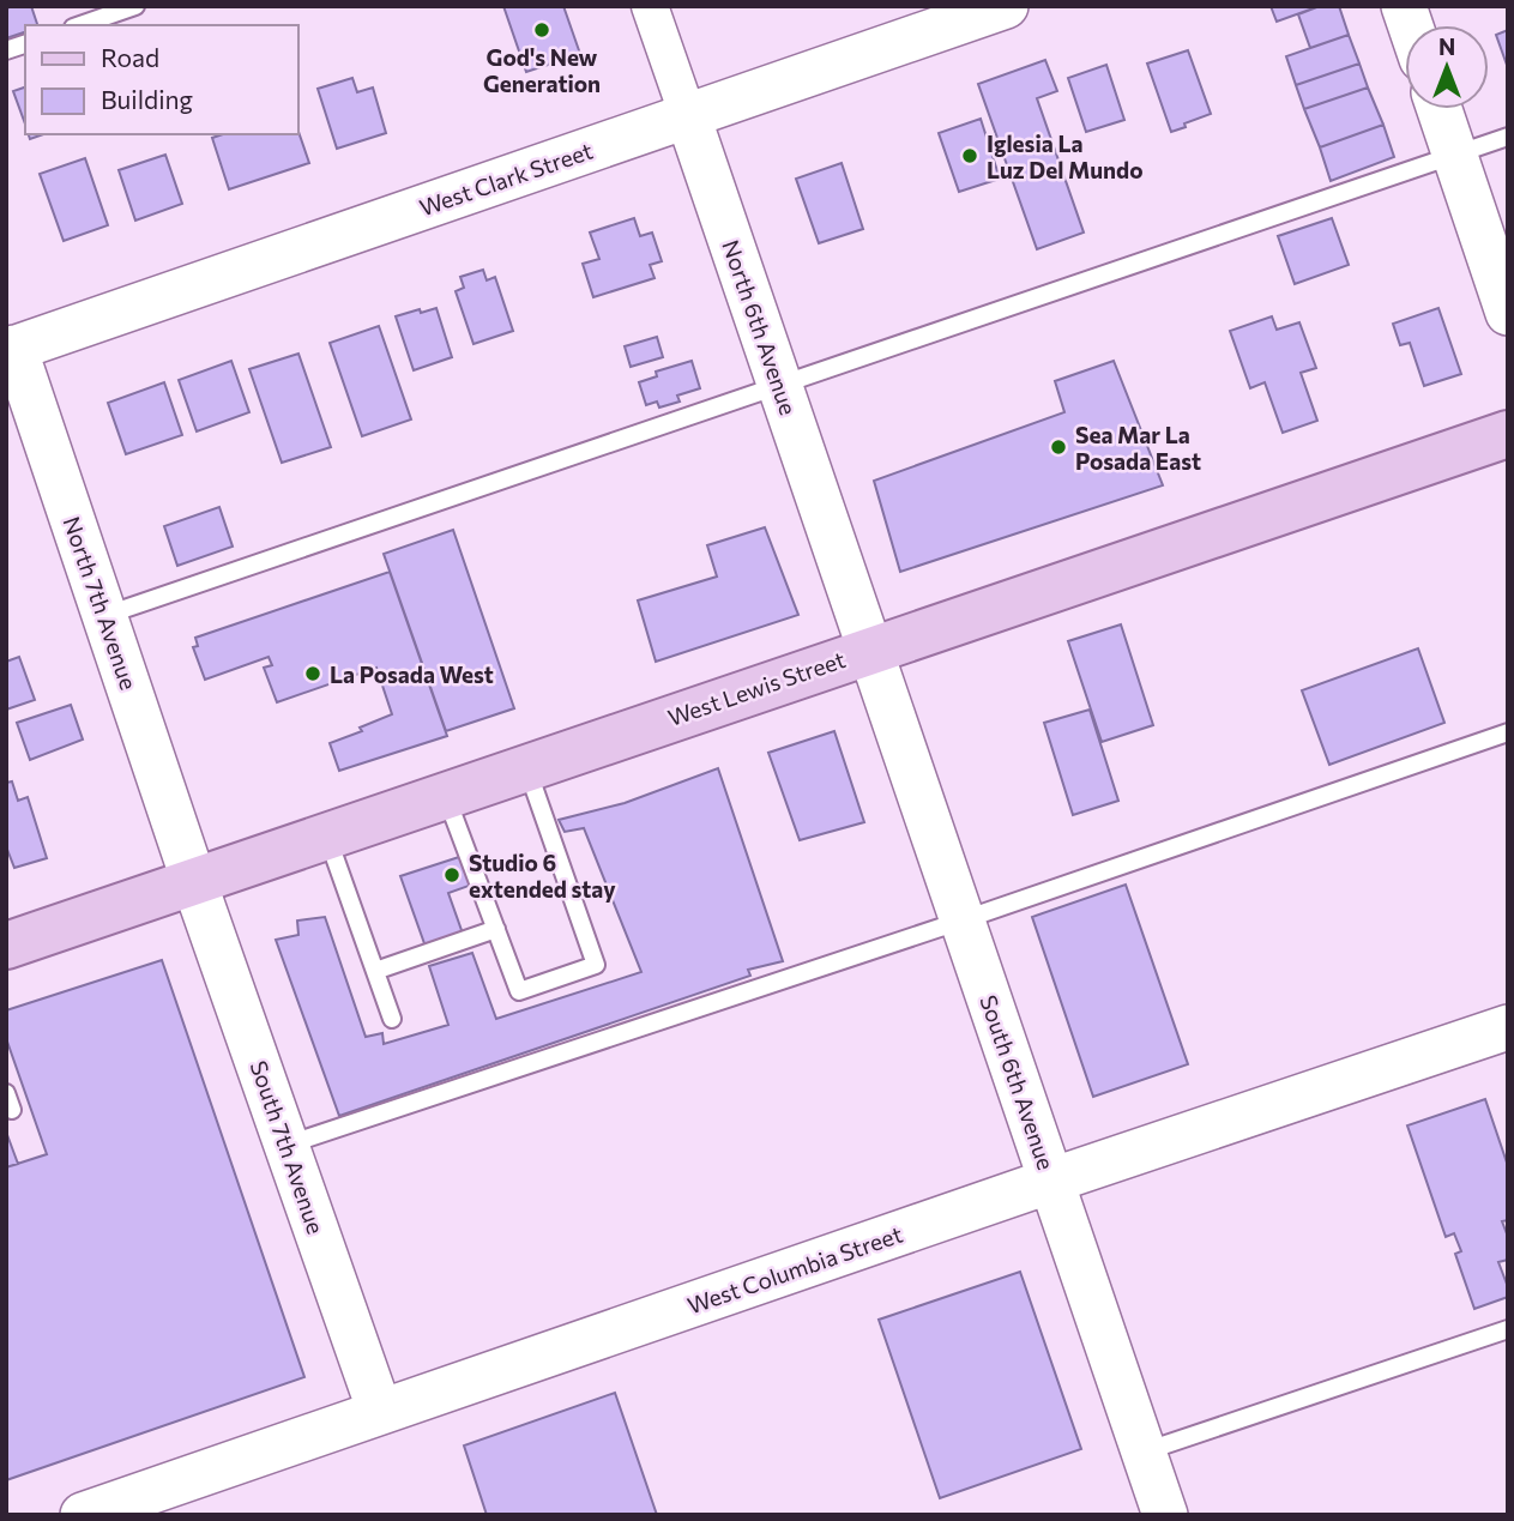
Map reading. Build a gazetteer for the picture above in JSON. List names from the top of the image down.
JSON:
{
  "streets": {
    "main road": ["West Lewis Street"],
    "street": [
      "West Clark Street",
      "North 6th Avenue",
      "North 7th Avenue",
      "South 6th Avenue",
      "South 7th Avenue",
      "West Columbia Street"
    ]
  },
  "crossings": [
    ["West Clark Street", "North 6th Avenue"],
    ["West Clark Street", "North 7th Avenue"],
    ["North 6th Avenue", "West Lewis Street"],
    ["North 6th Avenue", "South 6th Avenue"],
    ["North 7th Avenue", "West Lewis Street"],
    ["North 7th Avenue", "South 7th Avenue"],
    ["West Lewis Street", "South 6th Avenue"],
    ["West Lewis Street", "South 7th Avenue"],
    ["South 6th Avenue", "West Columbia Street"],
    ["South 7th Avenue", "West Columbia Street"]
  ],
  "places": [
    "God's New Generation",
    "Iglesia La Luz Del Mundo",
    "Sea Mar La Posada East",
    "La Posada West",
    "Studio 6 extended stay"
  ],
  "legend": ["Road", "Building"],
  "north": "top"
}
